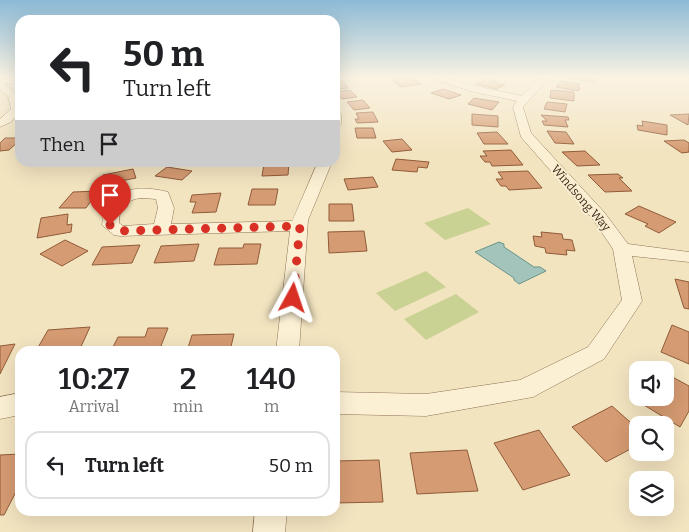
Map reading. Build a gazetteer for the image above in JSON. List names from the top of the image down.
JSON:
{
  "streets": {
    "street": ["Windsong Way"]
  },
  "page": {
    "turn": ["50 m", "Turn left"],
    "then": "Then",
    "eta": [
      "10:27",
      "Arrival",
      "2",
      "min",
      "140",
      "m"
    ],
    "list": [
      {
        "name": "Turn left",
        "value": "50 m"
      }
    ]
  }
}
